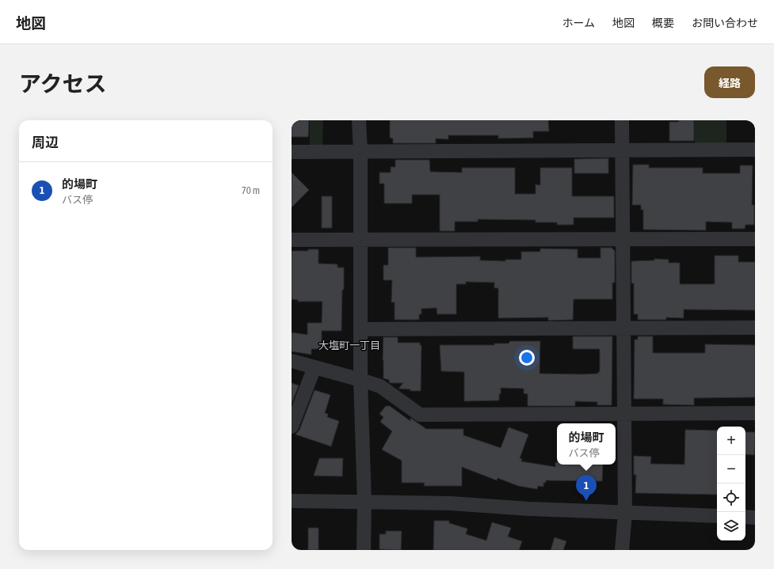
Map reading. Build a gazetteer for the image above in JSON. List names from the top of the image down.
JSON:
{
  "districts": ["大塩町一丁目"],
  "page": {
    "header": "地図",
    "nav": [
      "ホーム",
      "地図",
      "概要",
      "お問い合わせ"
    ],
    "title": "アクセス",
    "buttons": "経路",
    "heading": "周辺",
    "list": [
      {
        "mark": "1",
        "name": "的場町",
        "note": "バス停",
        "value": "70 m"
      }
    ],
    "popup": ["的場町", "バス停"],
    "map_buttons": ["+", "−"],
    "pins": "1"
  }
}
